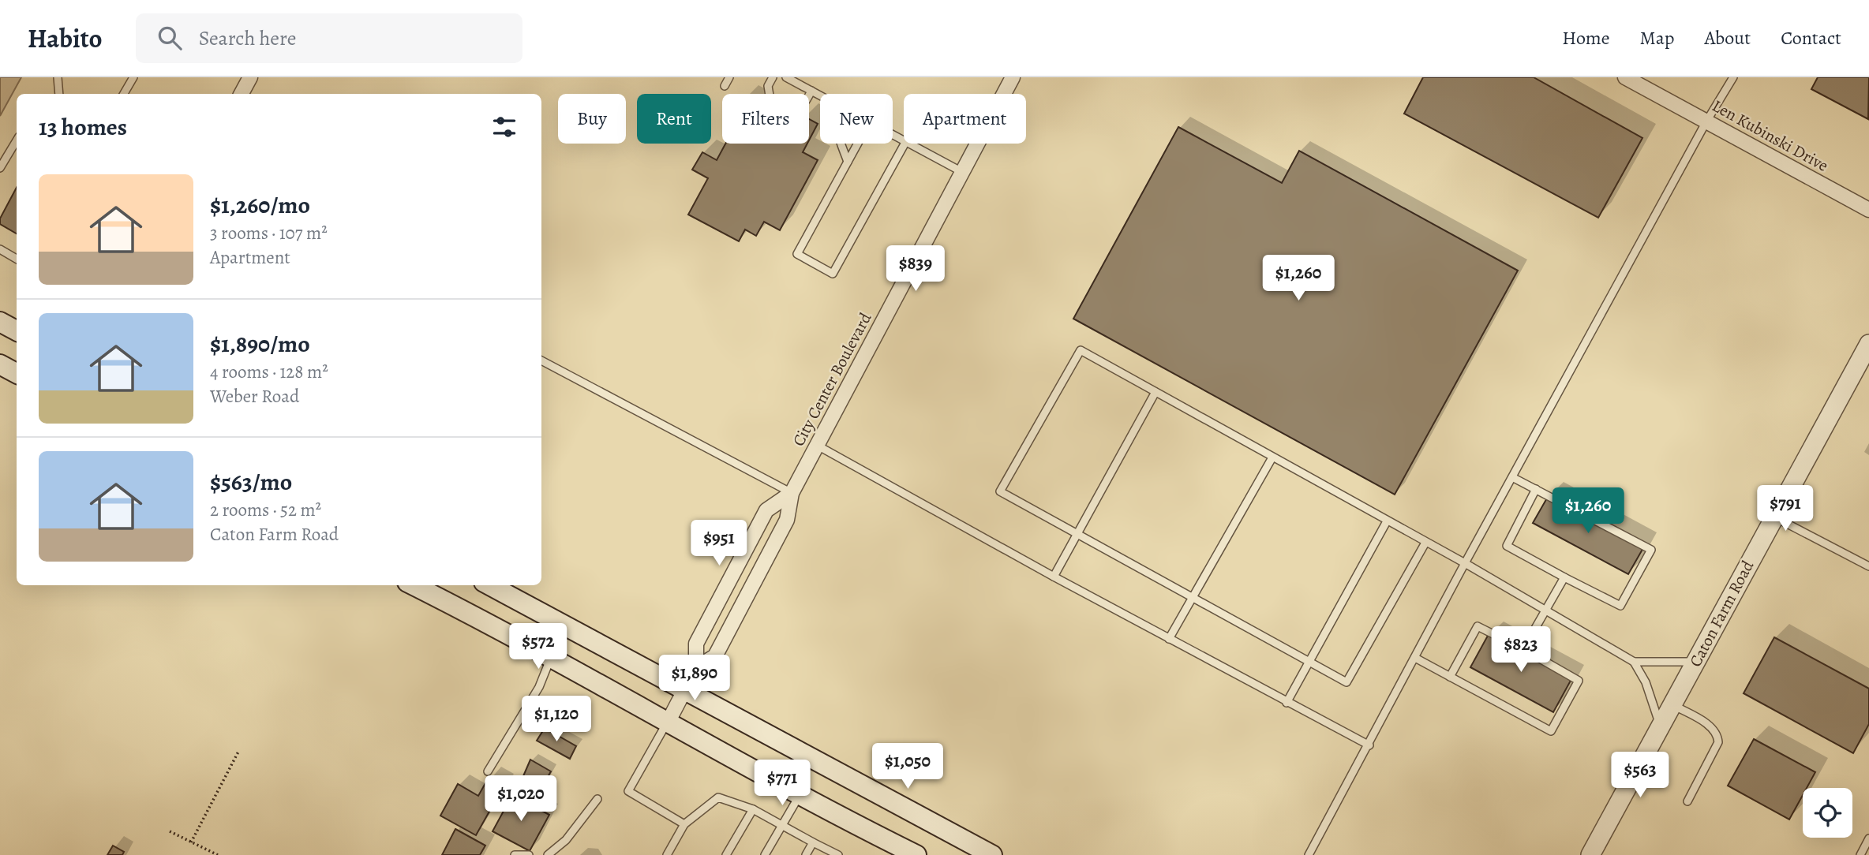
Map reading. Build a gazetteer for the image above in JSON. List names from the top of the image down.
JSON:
{
  "streets": {
    "street": ["Len Kubinski Drive", "City Center Boulevard", "Caton Farm Road"]
  },
  "page": {
    "header": "Habito",
    "search": "Search here",
    "nav": [
      "Home",
      "Map",
      "About",
      "Contact"
    ],
    "chip": [
      "Buy",
      "Rent",
      "Filters",
      "New",
      "Apartment"
    ],
    "heading": "13 homes",
    "list": [
      {
        "name": "$1,260/mo",
        "note": "3 rooms · 107 m² · Apartment"
      },
      {
        "name": "$1,890/mo",
        "note": "4 rooms · 128 m² · Weber Road"
      },
      {
        "name": "$563/mo",
        "note": "2 rooms · 52 m² · Caton Farm Road"
      }
    ],
    "price": [
      "$839",
      "$1,260",
      "$791",
      "$1,260",
      "$951",
      "$572",
      "$823",
      "$1,890",
      "$1,120",
      "$1,050",
      "$563",
      "$771",
      "$1,020"
    ]
  }
}
